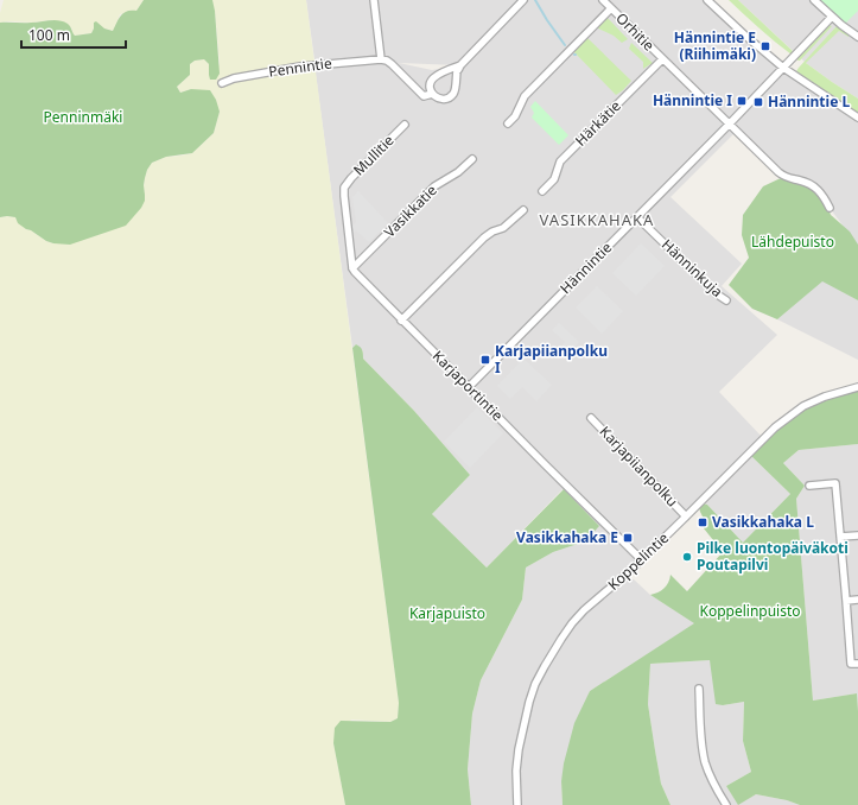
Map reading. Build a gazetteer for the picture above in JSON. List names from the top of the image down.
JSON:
{
  "streets": {
    "street": [
      "Orhitie",
      "Pennintie",
      "Härkätie",
      "Mullitie",
      "Vasikkatie",
      "Hännintie",
      "Hänninkuja",
      "Karjaportintie",
      "Karjapiianpolku",
      "Koppelintie"
    ]
  },
  "crossings": [
    ["Orhitie", "Härkätie"],
    ["Orhitie", "Hännintie"],
    ["Mullitie", "Vasikkatie"],
    ["Mullitie", "Karjaportintie"],
    ["Vasikkatie", "Karjaportintie"],
    ["Hännintie", "Hänninkuja"],
    ["Hännintie", "Karjaportintie"],
    ["Karjaportintie", "Koppelintie"],
    ["Karjapiianpolku", "Koppelintie"]
  ],
  "districts": ["VASIKKAHAKA"],
  "parks": [
    "Penninmäki",
    "Lähdepuisto",
    "Koppelinpuisto",
    "Karjapuisto"
  ],
  "places": {
    "transit": [
      "Hännintie E (Riihimäki)",
      "Hännintie I",
      "Hännintie L",
      "Karjapiianpolku I",
      "Vasikkahaka L",
      "Vasikkahaka E"
    ],
    "other": ["Pilke luontopäiväkoti Poutapilvi"]
  },
  "scale_bar": "100 m"
}
